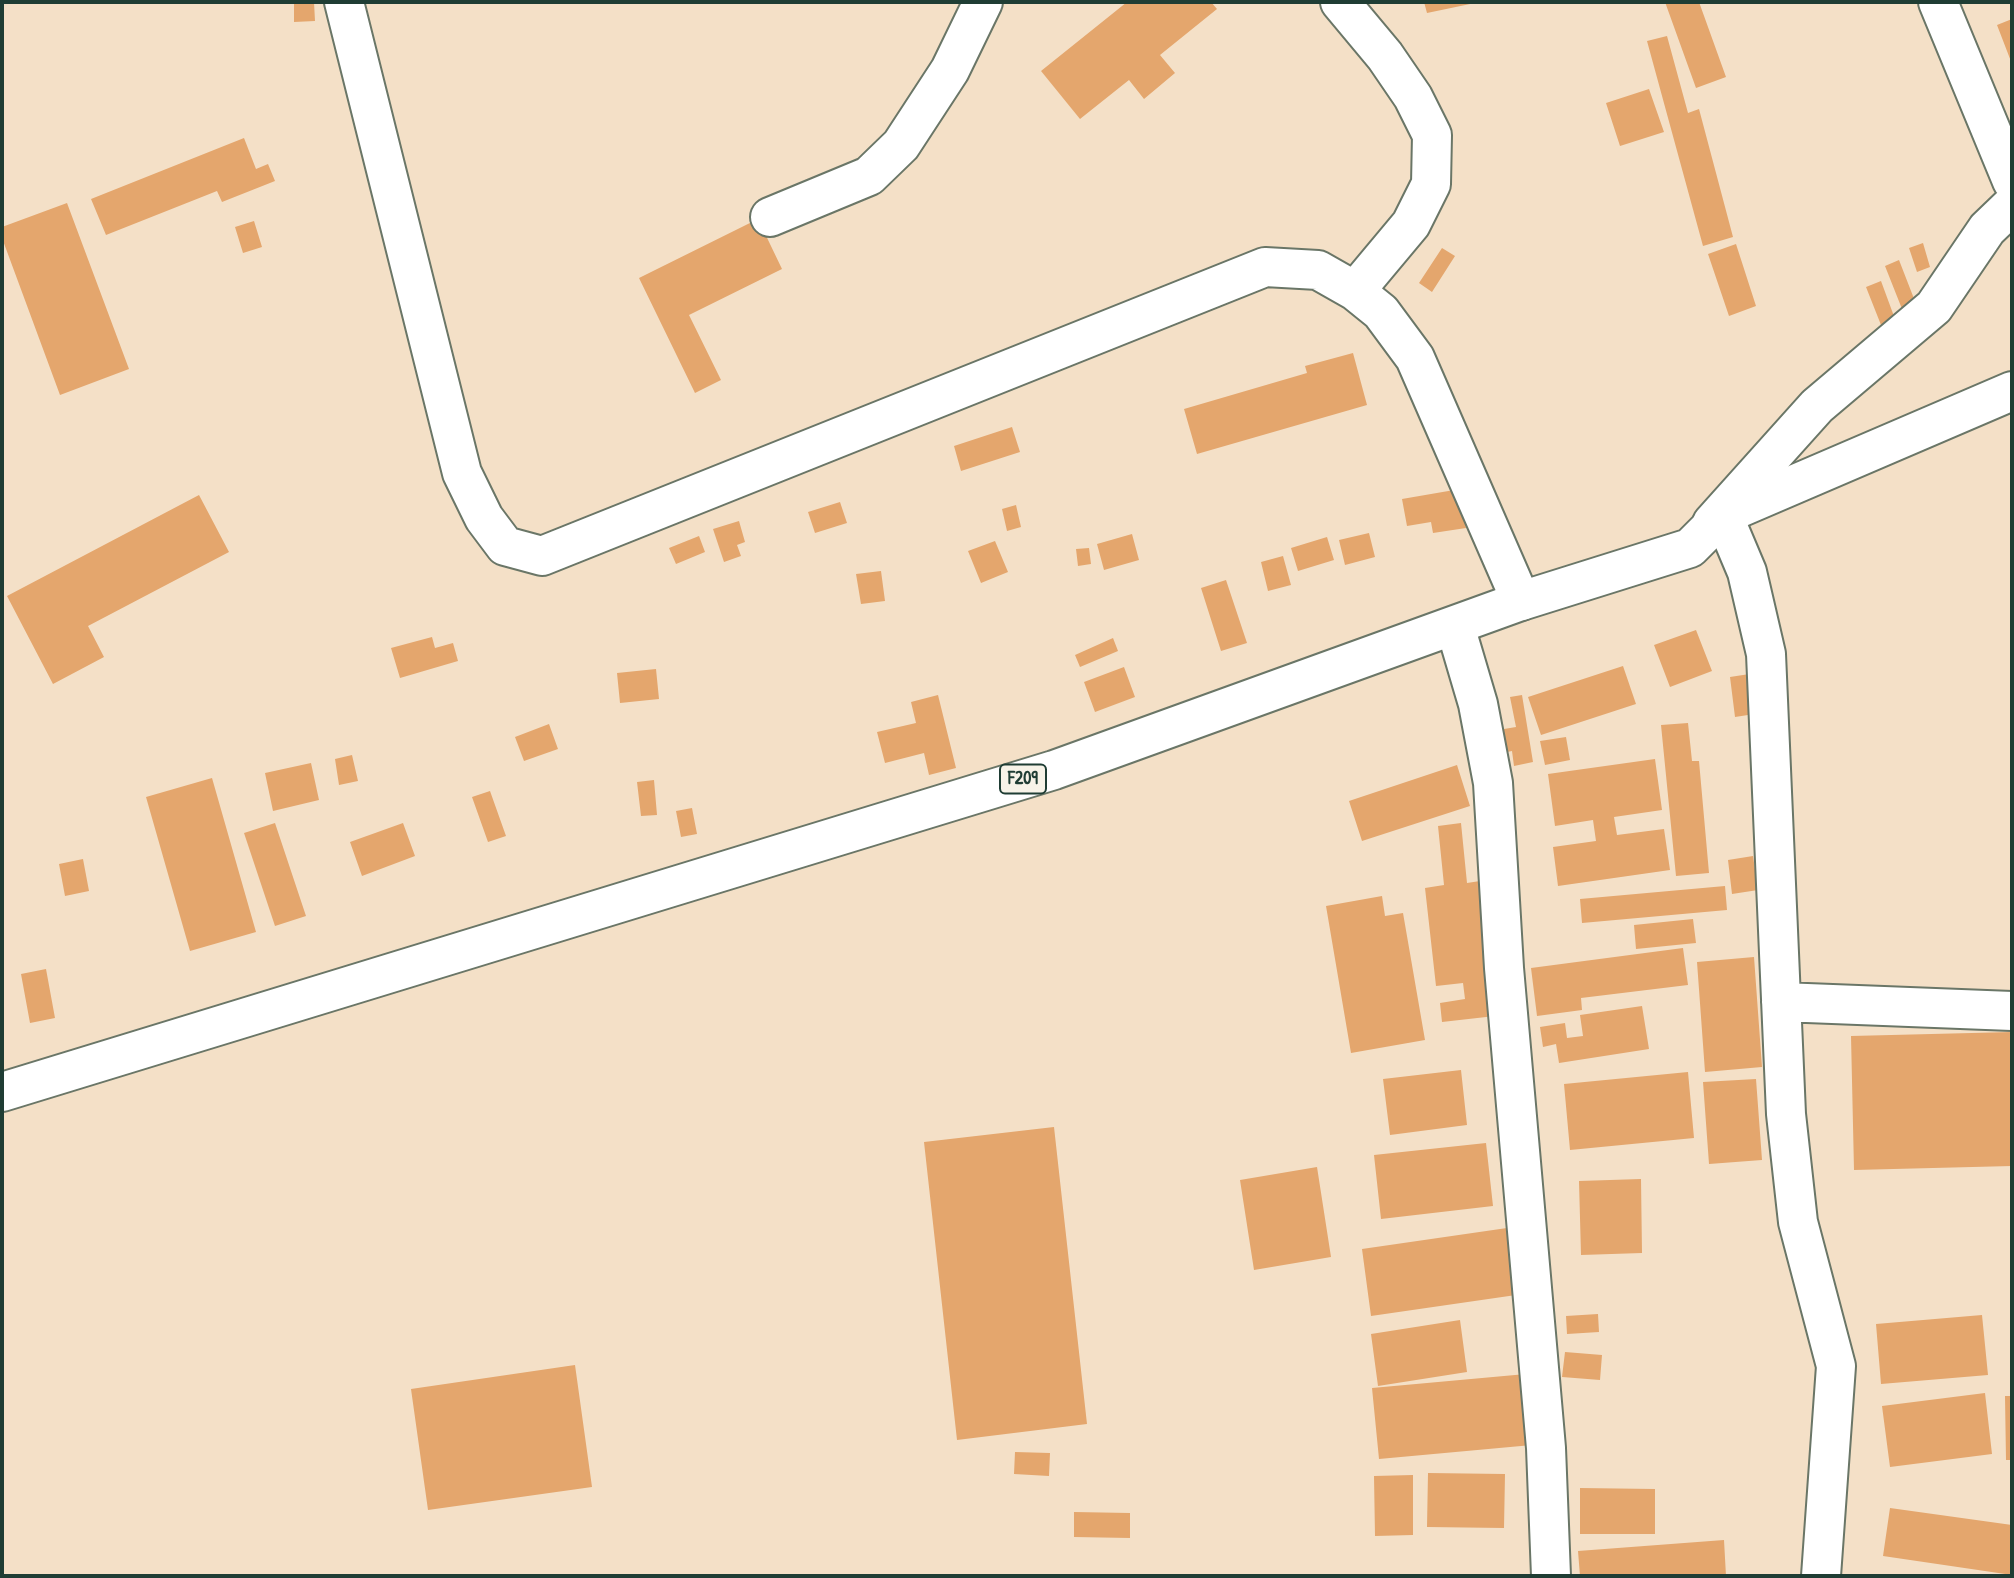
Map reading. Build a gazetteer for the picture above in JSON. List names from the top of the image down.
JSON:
{
  "streets": {
    "street": ["F209"]
  }
}
